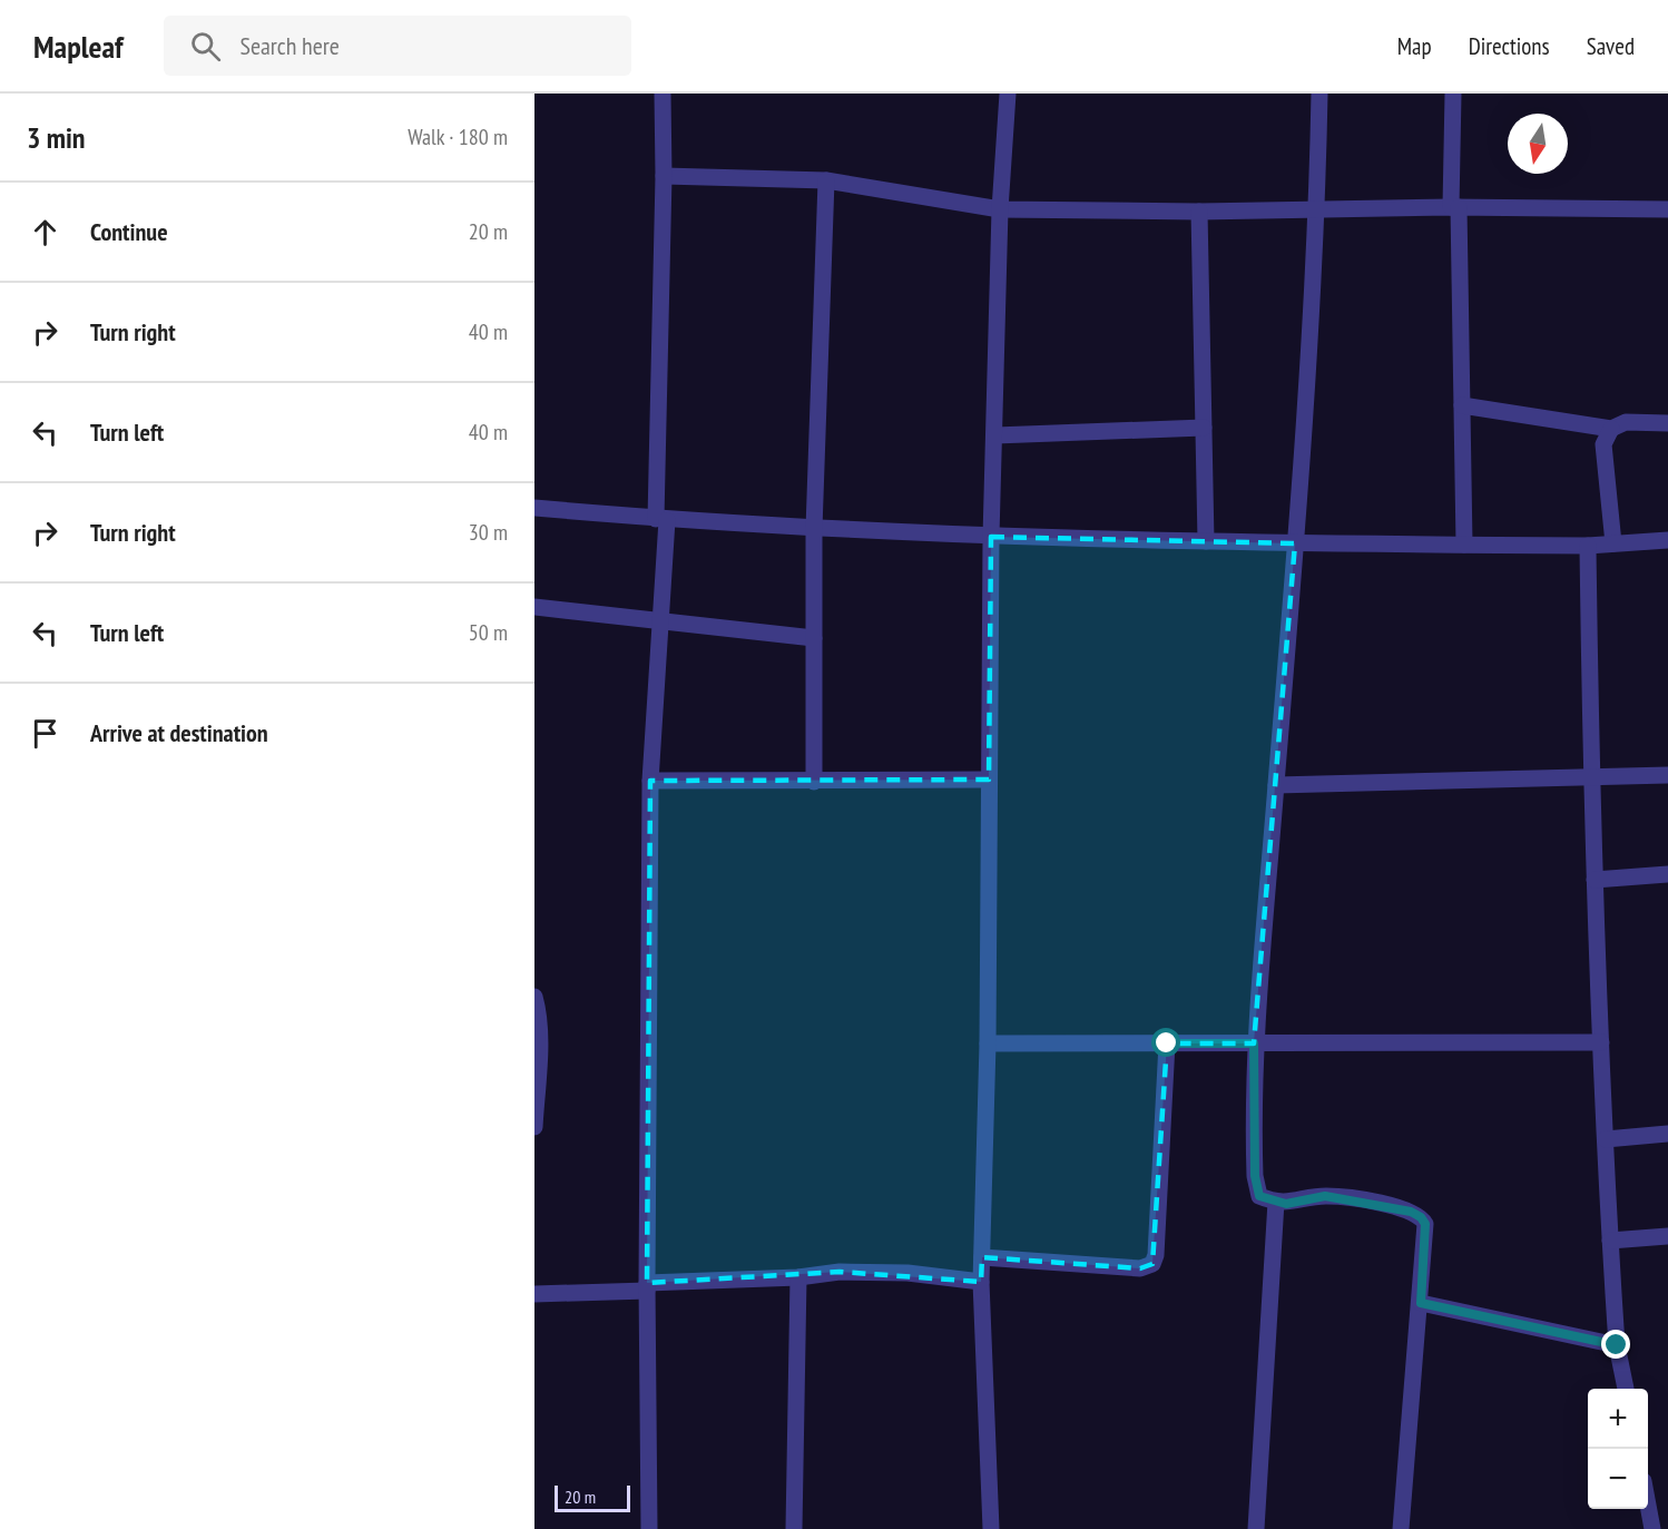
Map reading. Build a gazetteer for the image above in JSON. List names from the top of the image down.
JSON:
{
  "scale_bar": "20 m",
  "north": "bottom",
  "page": {
    "header": "Mapleaf",
    "search": "Search here",
    "nav": ["Map", "Directions", "Saved"],
    "heading": ["3 min", "Walk · 180 m"],
    "list": [
      ["Continue", "20 m"],
      ["Turn right", "40 m"],
      ["Turn left", "40 m"],
      ["Turn right", "30 m"],
      ["Turn left", "50 m"],
      "Arrive at destination"
    ],
    "map_buttons": ["+", "−"],
    "scale": "20 m"
  }
}
